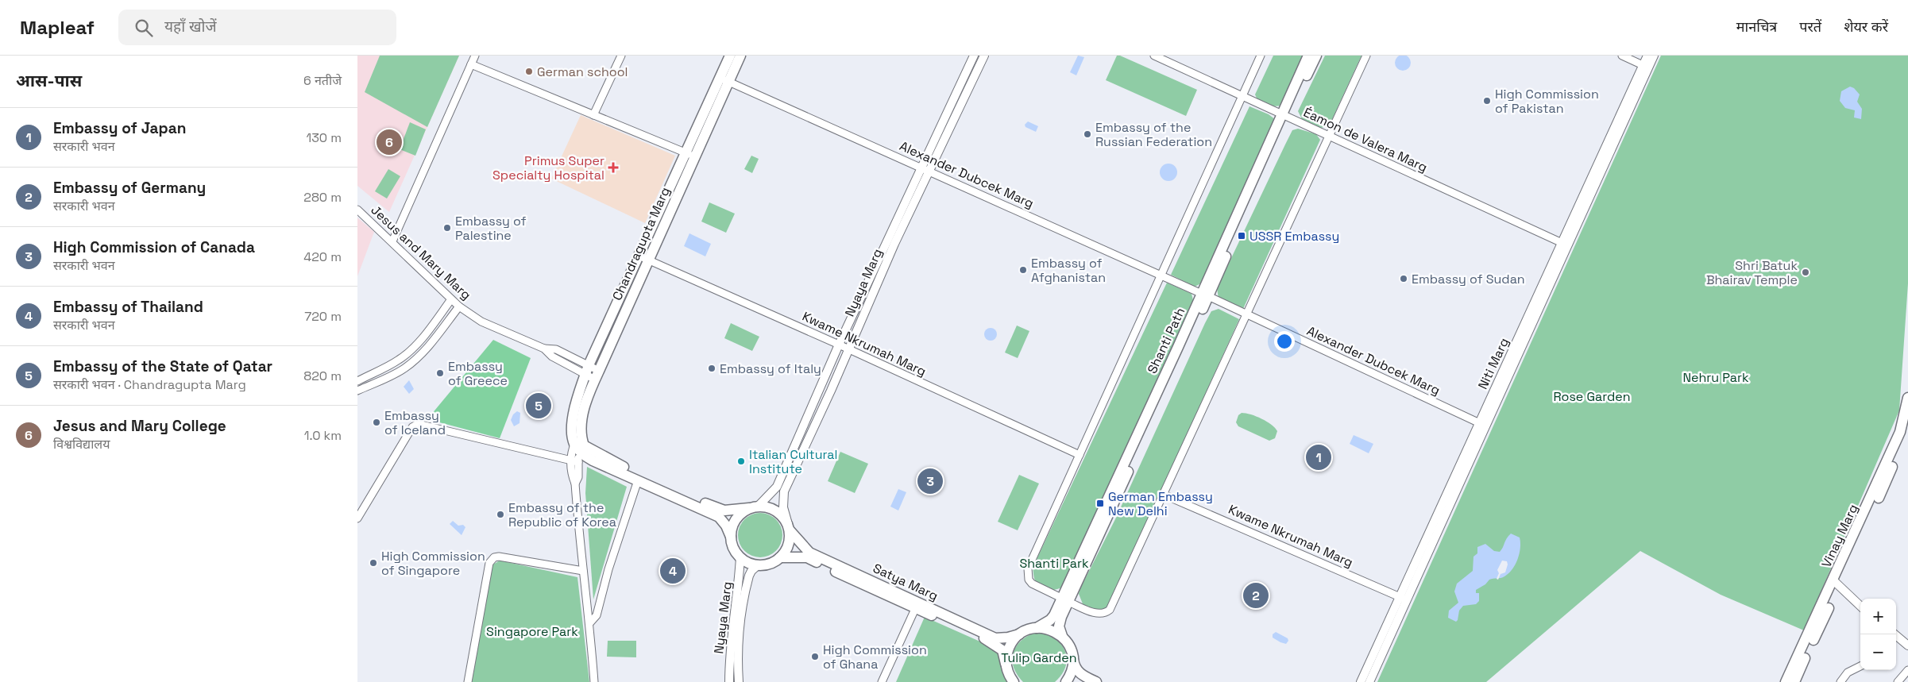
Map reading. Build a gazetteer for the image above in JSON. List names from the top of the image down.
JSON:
{
  "streets": {
    "main road": [
      "Chandragupta Marg",
      "Shanti Path",
      "Vinay Marg",
      "Satya Marg"
    ],
    "street": [
      "Éamon de Valera Marg",
      "Alexander Dubcek Marg",
      "Jesus and Mary Marg",
      "Nyaya Marg",
      "Kwame Nkrumah Marg",
      "Niti Marg"
    ]
  },
  "crossings": [
    ["Éamon de Valera Marg", "Shanti Path"],
    ["Éamon de Valera Marg", "Niti Marg"],
    ["Alexander Dubcek Marg", "Chandragupta Marg"],
    ["Alexander Dubcek Marg", "Nyaya Marg"],
    ["Alexander Dubcek Marg", "Shanti Path"],
    ["Alexander Dubcek Marg", "Niti Marg"],
    ["Chandragupta Marg", "Jesus and Mary Marg"],
    ["Chandragupta Marg", "Kwame Nkrumah Marg"],
    ["Nyaya Marg", "Kwame Nkrumah Marg"],
    ["Nyaya Marg", "Satya Marg"],
    ["Shanti Path", "Satya Marg"],
    ["Kwame Nkrumah Marg", "Niti Marg"]
  ],
  "parks": [
    "Nehru Park",
    "Rose Garden",
    "Shanti Park",
    "Singapore Park",
    "Tulip Garden"
  ],
  "places": {
    "other": [
      "German school",
      "High Commission of Pakistan",
      "Embassy of the Russian Federation",
      "Embassy of Palestine",
      "Embassy of Afghanistan",
      "Shri Batuk Bhairav Temple",
      "Embassy of Sudan",
      "Embassy of Italy",
      "Embassy of Greece",
      "Embassy of Iceland",
      "Italian Cultural Institute",
      "Embassy of the Republic of Korea",
      "High Commission of Singapore",
      "High Commission of Ghana"
    ],
    "health": ["Primus Super Specialty Hospital"],
    "transit": ["USSR Embassy", "German Embassy New Delhi"]
  },
  "page": {
    "header": "Mapleaf",
    "search": "यहाँ खोजें",
    "nav": ["मानचित्र", "परतें", "शेयर करें"],
    "heading": ["आस-पास", "6 नतीजे"],
    "list": [
      {
        "mark": "1",
        "name": "Embassy of Japan",
        "note": "सरकारी भवन",
        "value": "130 m"
      },
      {
        "mark": "2",
        "name": "Embassy of Germany",
        "note": "सरकारी भवन",
        "value": "280 m"
      },
      {
        "mark": "3",
        "name": "High Commission of Canada",
        "note": "सरकारी भवन",
        "value": "420 m"
      },
      {
        "mark": "4",
        "name": "Embassy of Thailand",
        "note": "सरकारी भवन",
        "value": "720 m"
      },
      {
        "mark": "5",
        "name": "Embassy of the State of Qatar",
        "note": "सरकारी भवन · Chandragupta Marg",
        "value": "820 m"
      },
      {
        "mark": "6",
        "name": "Jesus and Mary College",
        "note": "विश्वविद्यालय",
        "value": "1.0 km"
      }
    ],
    "pins": [
      "6",
      "5",
      "1",
      "3",
      "4",
      "2"
    ],
    "map_buttons": ["+", "−"]
  }
}
